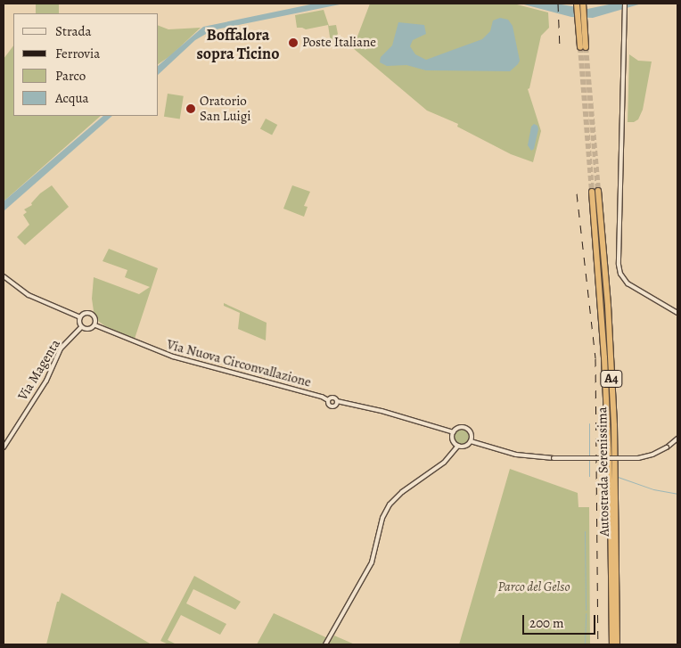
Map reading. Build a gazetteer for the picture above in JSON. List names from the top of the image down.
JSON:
{
  "streets": {
    "highway": ["A4", "Autostrada Serenissima"],
    "street": ["Via Nuova Circonvallazione", "Via Magenta"]
  },
  "crossings": [
    ["Via Nuova Circonvallazione", "Via Magenta"]
  ],
  "districts": ["Boffalora sopra Ticino"],
  "parks": ["Parco del Gelso"],
  "places": ["Poste Italiane", "Oratorio San Luigi"],
  "legend": [
    "Strada",
    "Ferrovia",
    "Parco",
    "Acqua"
  ],
  "scale_bar": "200 m"
}
